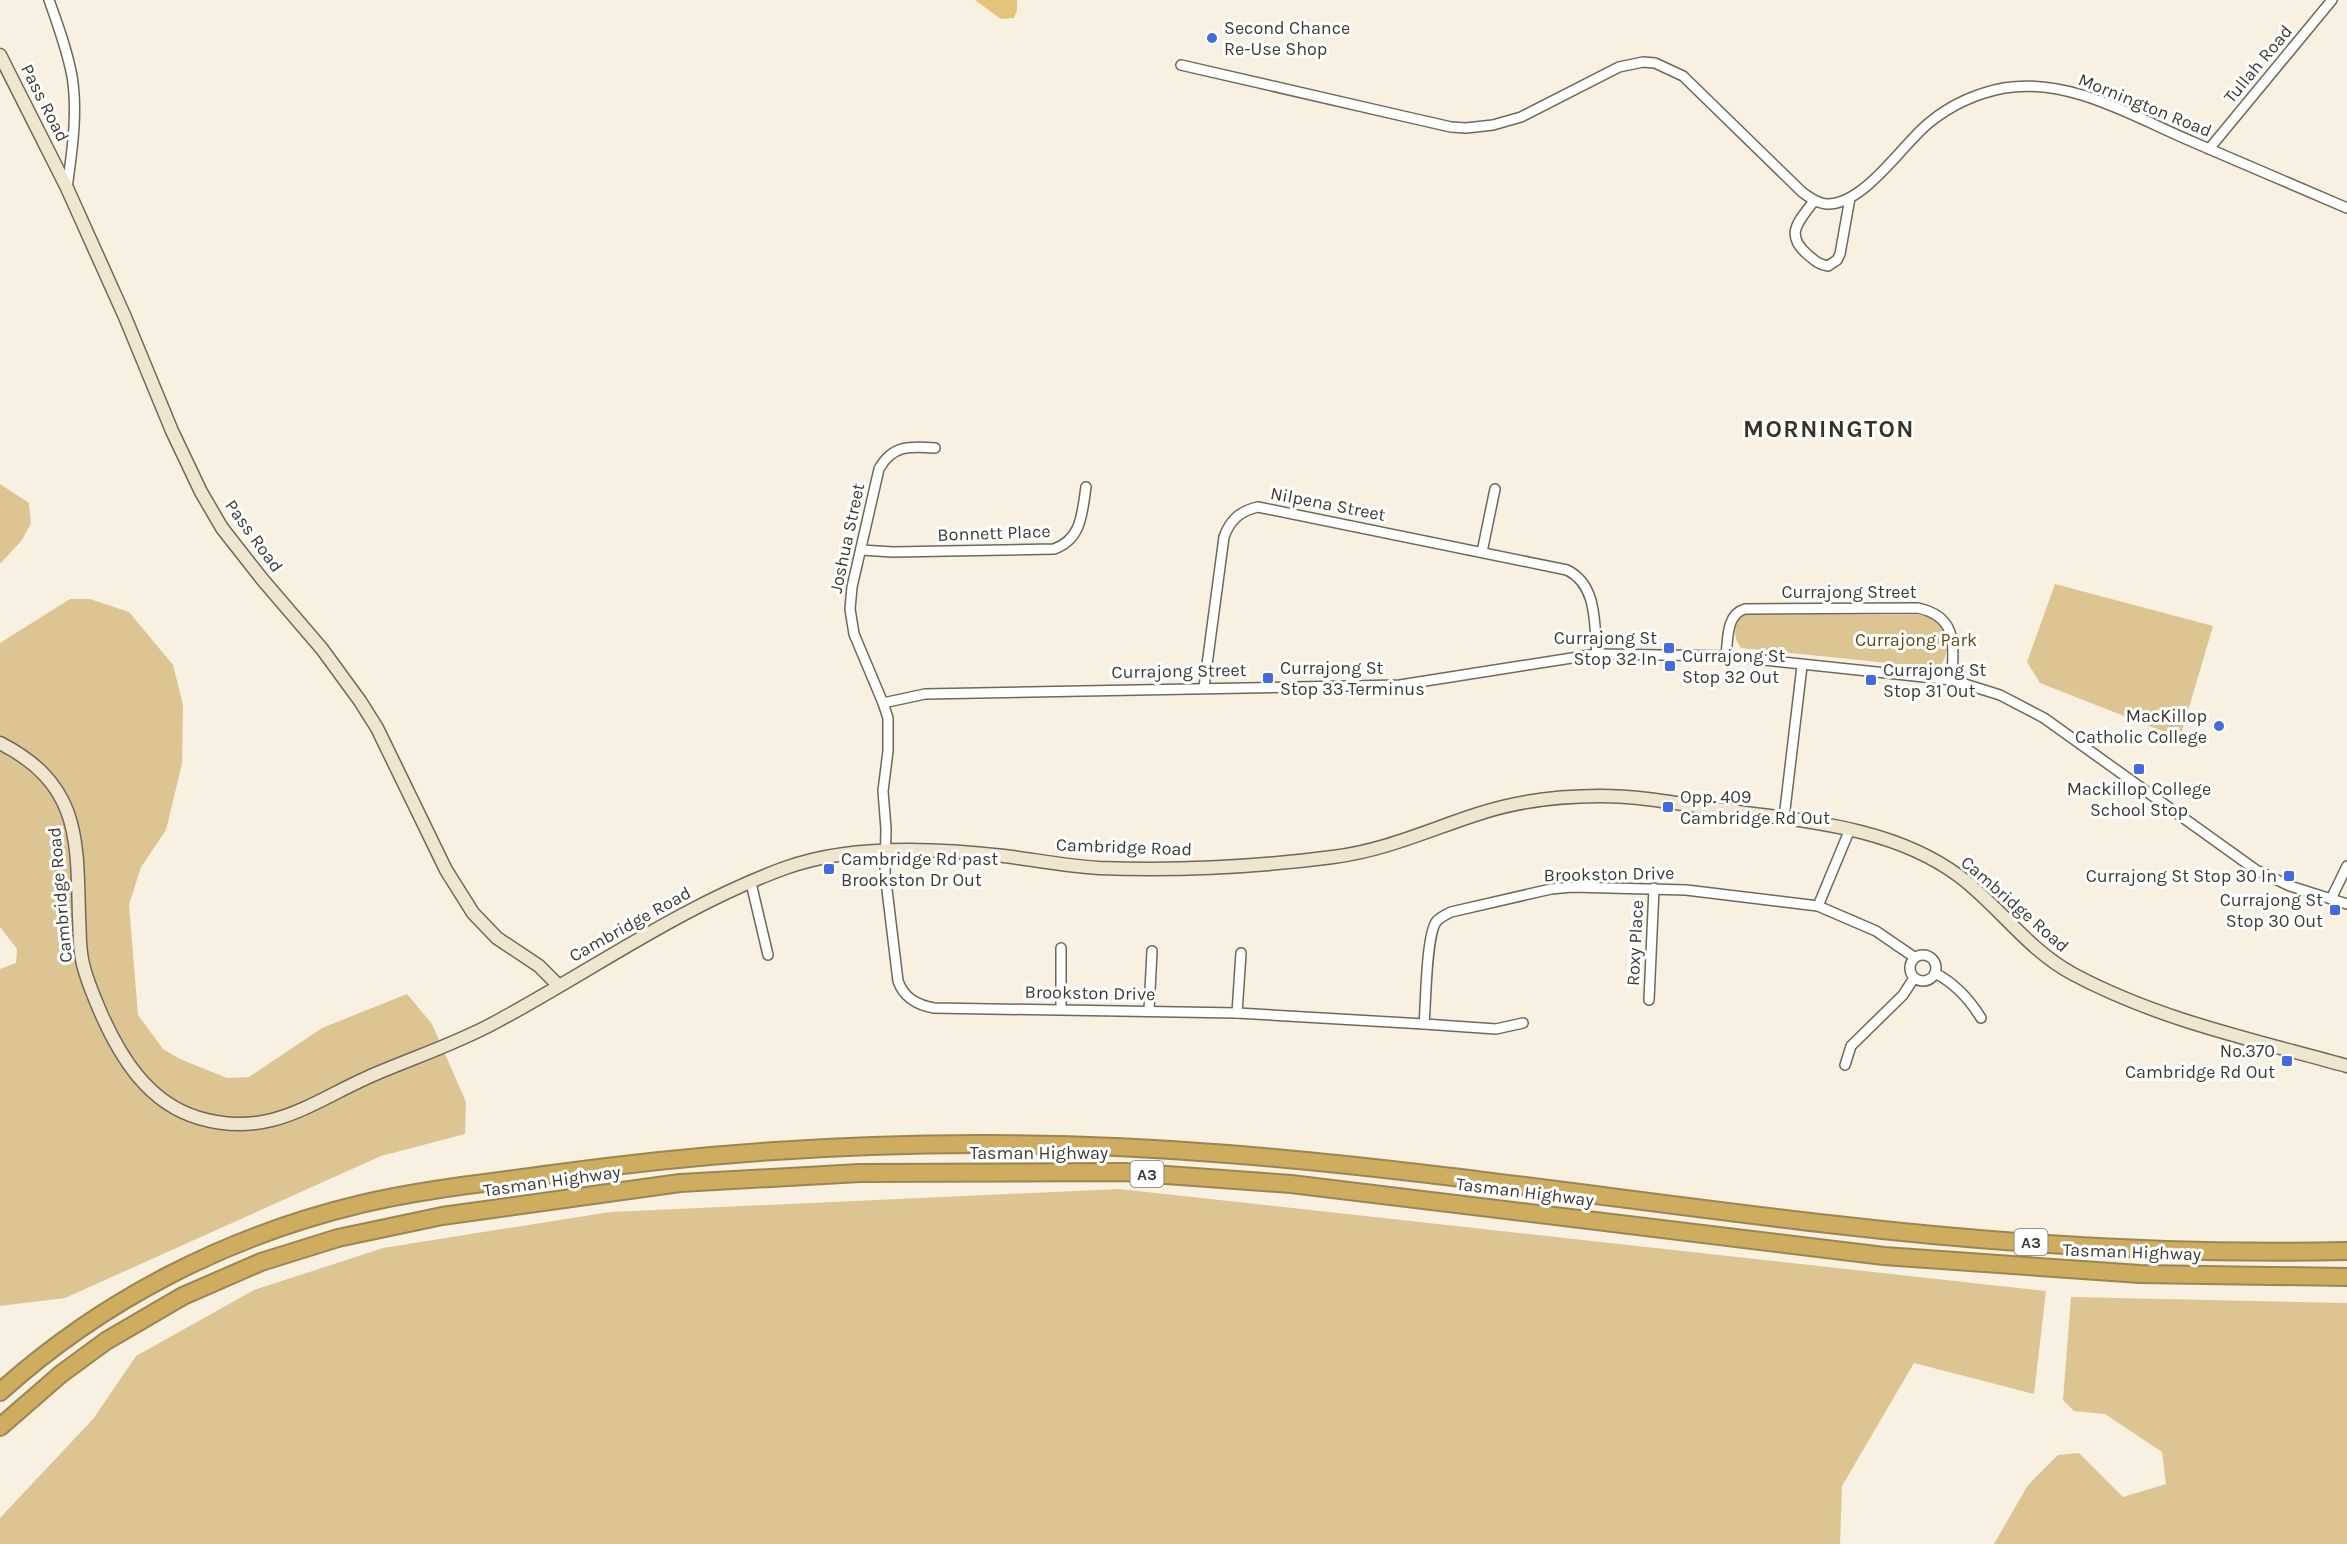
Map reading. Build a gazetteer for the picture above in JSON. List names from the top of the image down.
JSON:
{
  "streets": {
    "highway": ["Tasman Highway", "A3"],
    "main road": ["Pass Road", "Cambridge Road"],
    "street": [
      "Tullah Road",
      "Mornington Road",
      "Nilpena Street",
      "Bonnett Place",
      "Joshua Street",
      "Currajong Street",
      "Brookston Drive",
      "Roxy Place"
    ]
  },
  "crossings": [
    ["Tullah Road", "Mornington Road"],
    ["Pass Road", "Cambridge Road"],
    ["Nilpena Street", "Currajong Street"],
    ["Bonnett Place", "Joshua Street"],
    ["Joshua Street", "Currajong Street"],
    ["Joshua Street", "Cambridge Road"],
    ["Joshua Street", "Brookston Drive"],
    ["Cambridge Road", "Brookston Drive"],
    ["Brookston Drive", "Roxy Place"]
  ],
  "districts": ["MORNINGTON"],
  "parks": ["Currajong Park"],
  "places": {
    "other": ["Second Chance Re-Use Shop", "MacKillop Catholic College"],
    "transit": [
      "Currajong St Stop 32 In",
      "Currajong St Stop 32 Out",
      "Currajong St Stop 33 Terminus",
      "Currajong St Stop 31 Out",
      "Mackillop College School Stop",
      "Opp. 409 Cambridge Rd Out",
      "Cambridge Rd past Brookston Dr Out",
      "Currajong St Stop 30 In",
      "Currajong St Stop 30 Out",
      "No.370 Cambridge Rd Out"
    ]
  }
}
